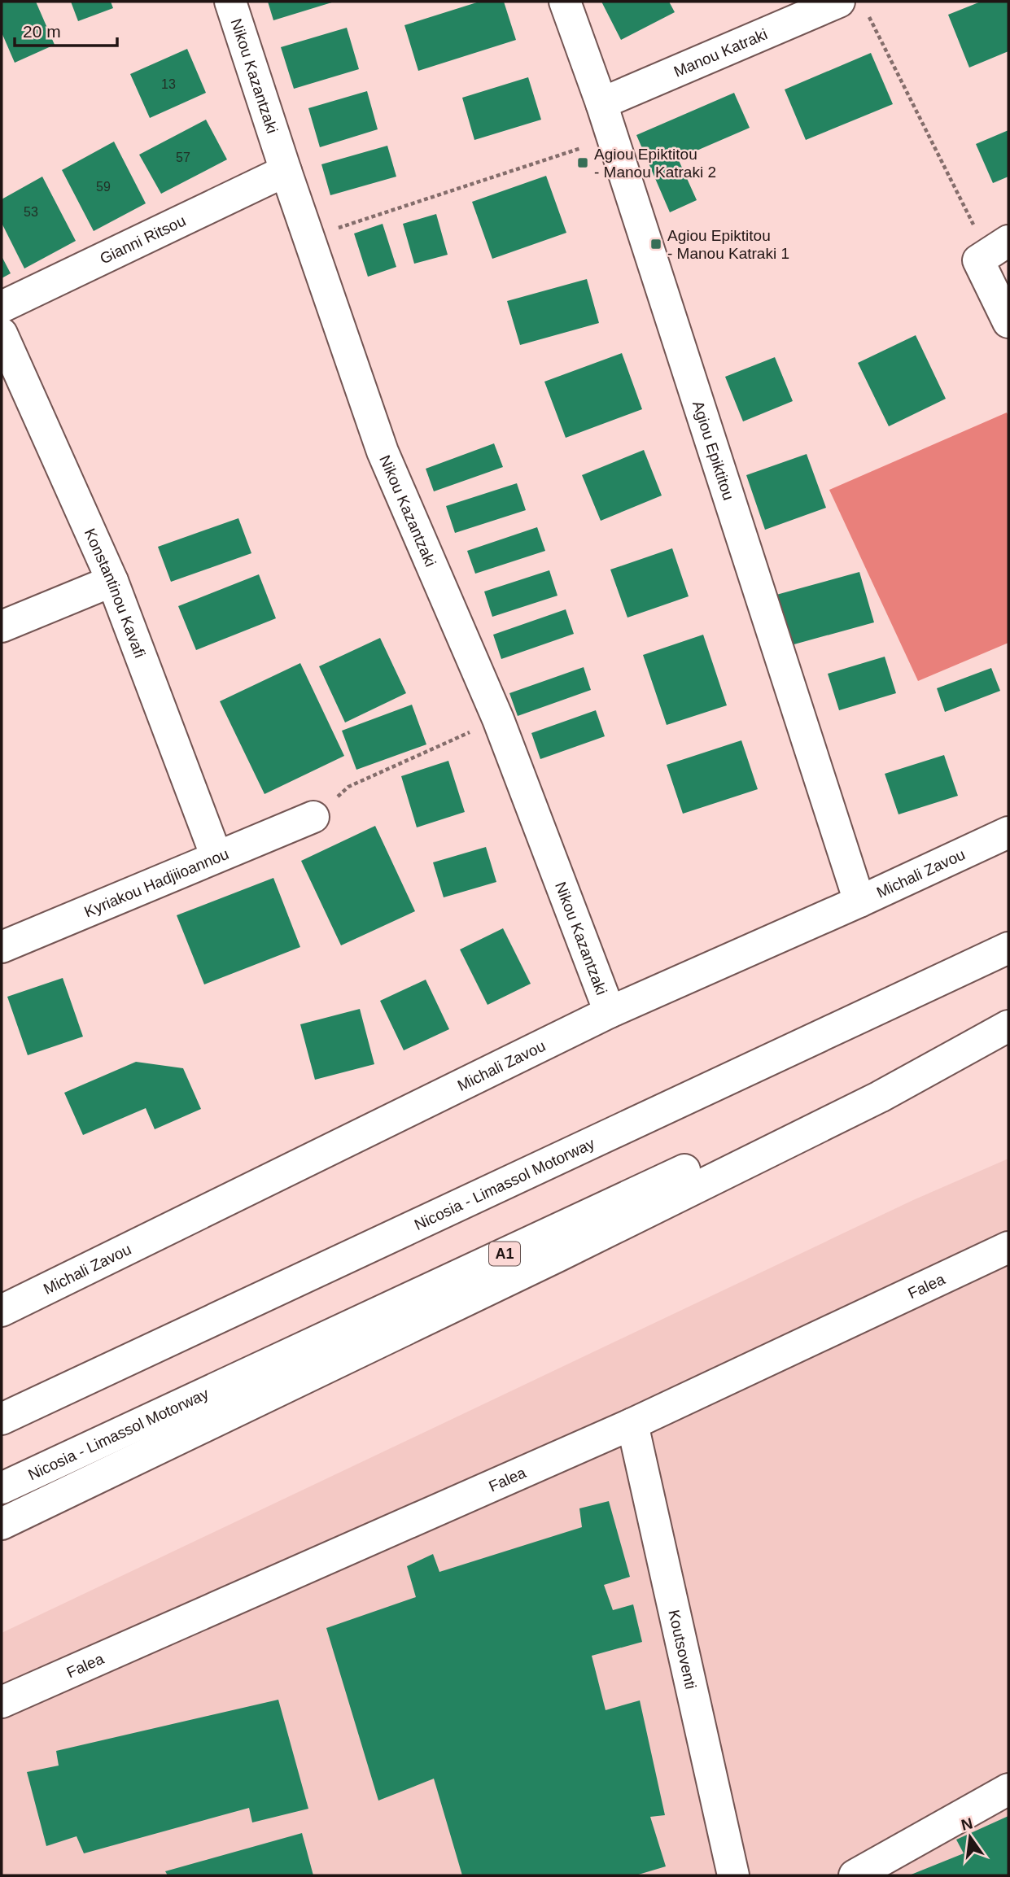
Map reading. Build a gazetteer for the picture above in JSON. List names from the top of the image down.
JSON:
{
  "streets": {
    "main road": [
      "Manou Katraki",
      "Nikou Kazantzaki",
      "Gianni Ritsou",
      "Agiou Epiktitou",
      "Konstantinou Kavafi",
      "Michali Zavou",
      "Kyriakou Hadjiioannou",
      "Nicosia - Limassol Motorway",
      "A1",
      "Falea",
      "Koutsoventi"
    ]
  },
  "crossings": [
    ["Manou Katraki", "Agiou Epiktitou"],
    ["Nikou Kazantzaki", "Gianni Ritsou"],
    ["Nikou Kazantzaki", "Michali Zavou"],
    ["Agiou Epiktitou", "Michali Zavou"],
    ["Konstantinou Kavafi", "Kyriakou Hadjiioannou"],
    ["Falea", "Koutsoventi"]
  ],
  "places": {
    "transit": ["Agiou Epiktitou - Manou Katraki 2", "Agiou Epiktitou - Manou Katraki 1"]
  },
  "house_numbers": [
    "13",
    "57",
    "59",
    "53"
  ],
  "scale_bar": "20 m",
  "north": "top"
}
